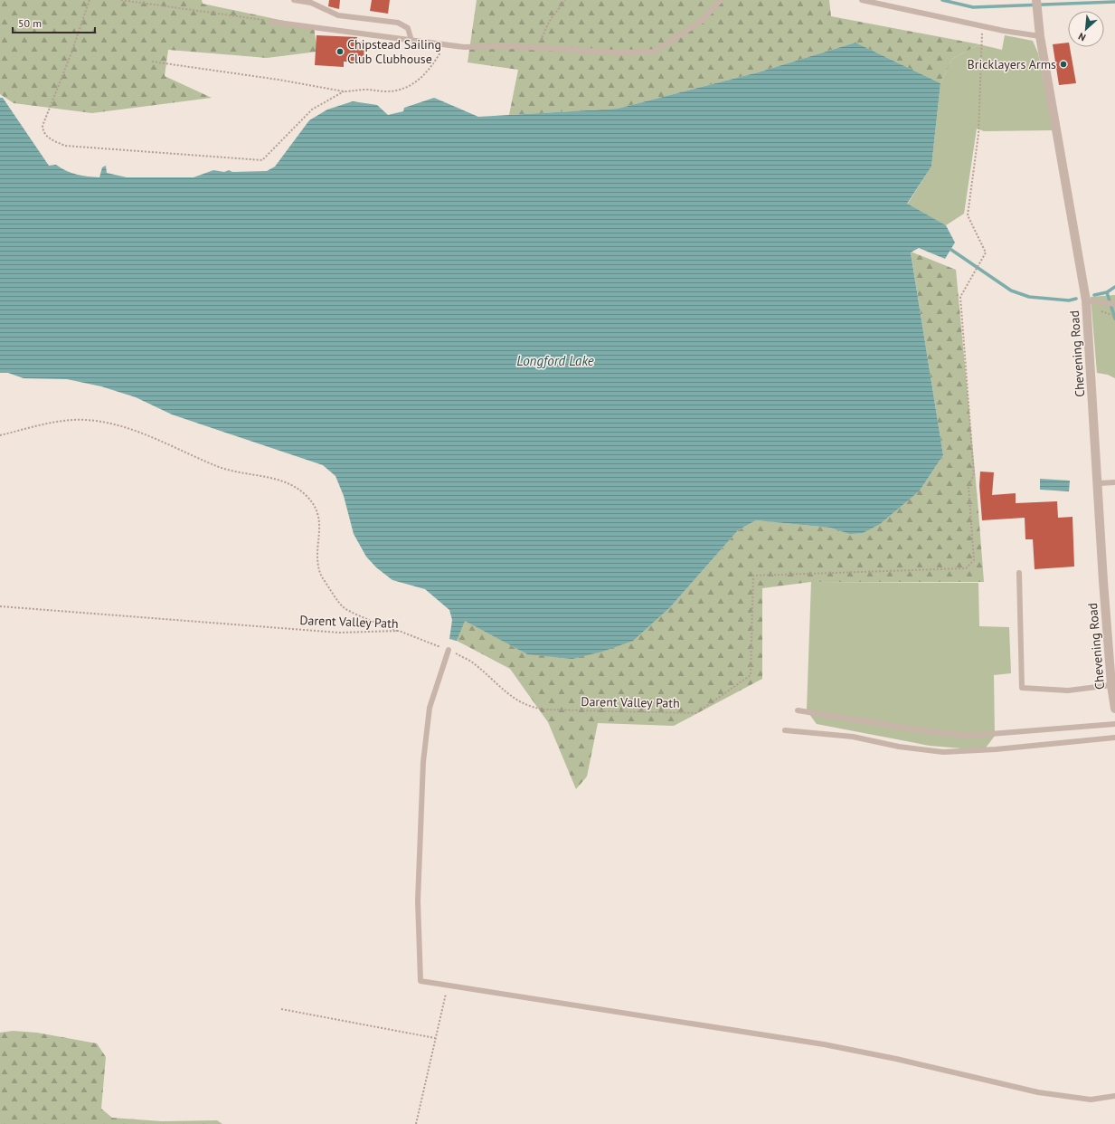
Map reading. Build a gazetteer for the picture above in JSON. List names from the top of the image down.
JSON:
{
  "streets": {
    "street": ["Chevening Road"],
    "path": ["Darent Valley Path"]
  },
  "water": ["Longford Lake"],
  "places": ["Chipstead Sailing Club Clubhouse", "Bricklayers Arms"],
  "scale_bar": "50 m",
  "north": "bottom left"
}
